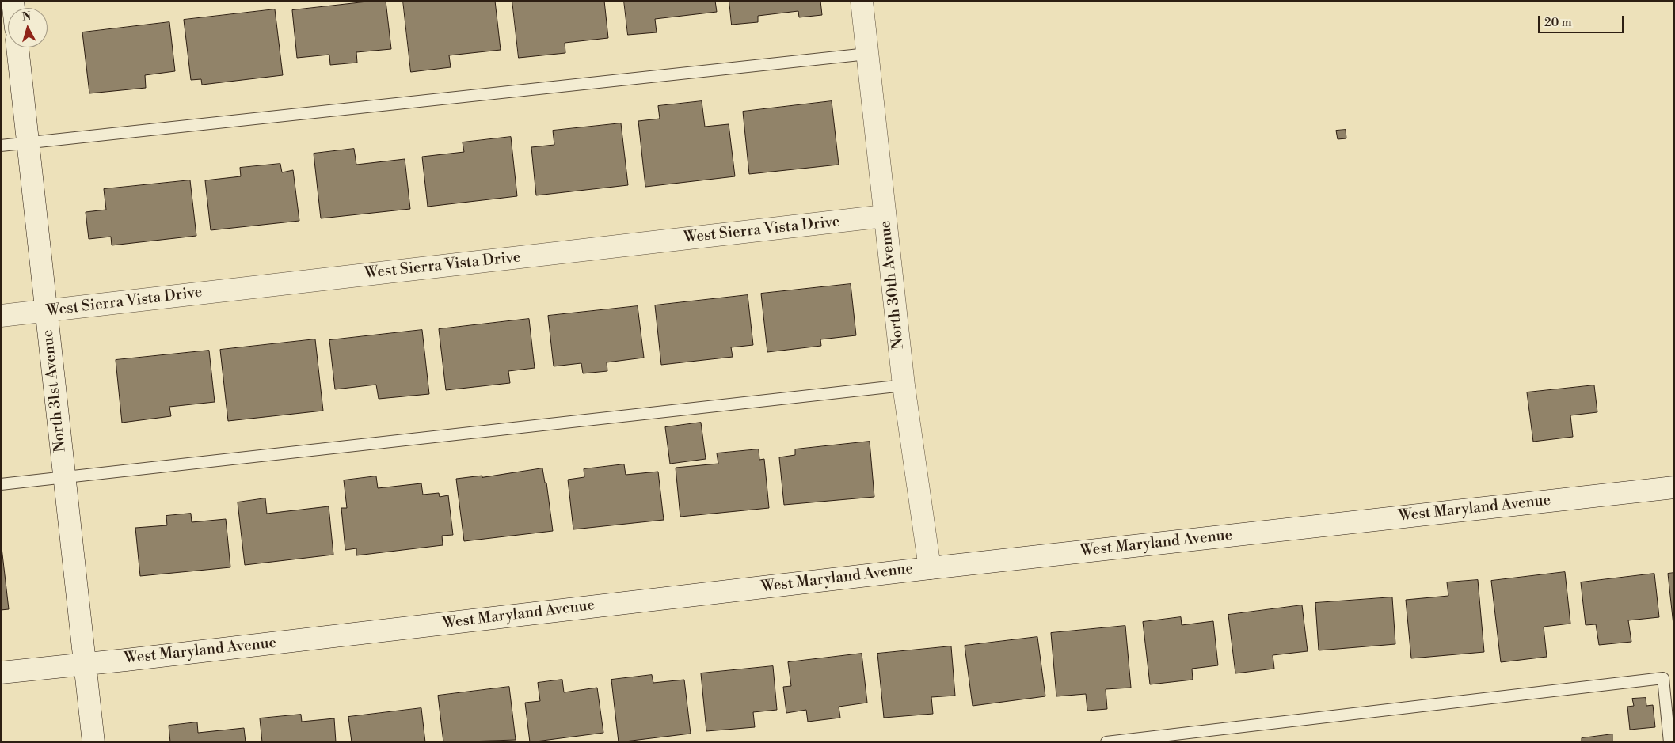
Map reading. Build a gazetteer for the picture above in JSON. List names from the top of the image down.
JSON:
{
  "streets": {
    "street": [
      "West Sierra Vista Drive",
      "North 30th Avenue",
      "North 31st Avenue",
      "West Maryland Avenue"
    ]
  },
  "crossings": [
    ["West Sierra Vista Drive", "North 30th Avenue"],
    ["West Sierra Vista Drive", "North 31st Avenue"],
    ["North 30th Avenue", "West Maryland Avenue"],
    ["North 31st Avenue", "West Maryland Avenue"]
  ],
  "scale_bar": "20 m",
  "north": "top"
}
